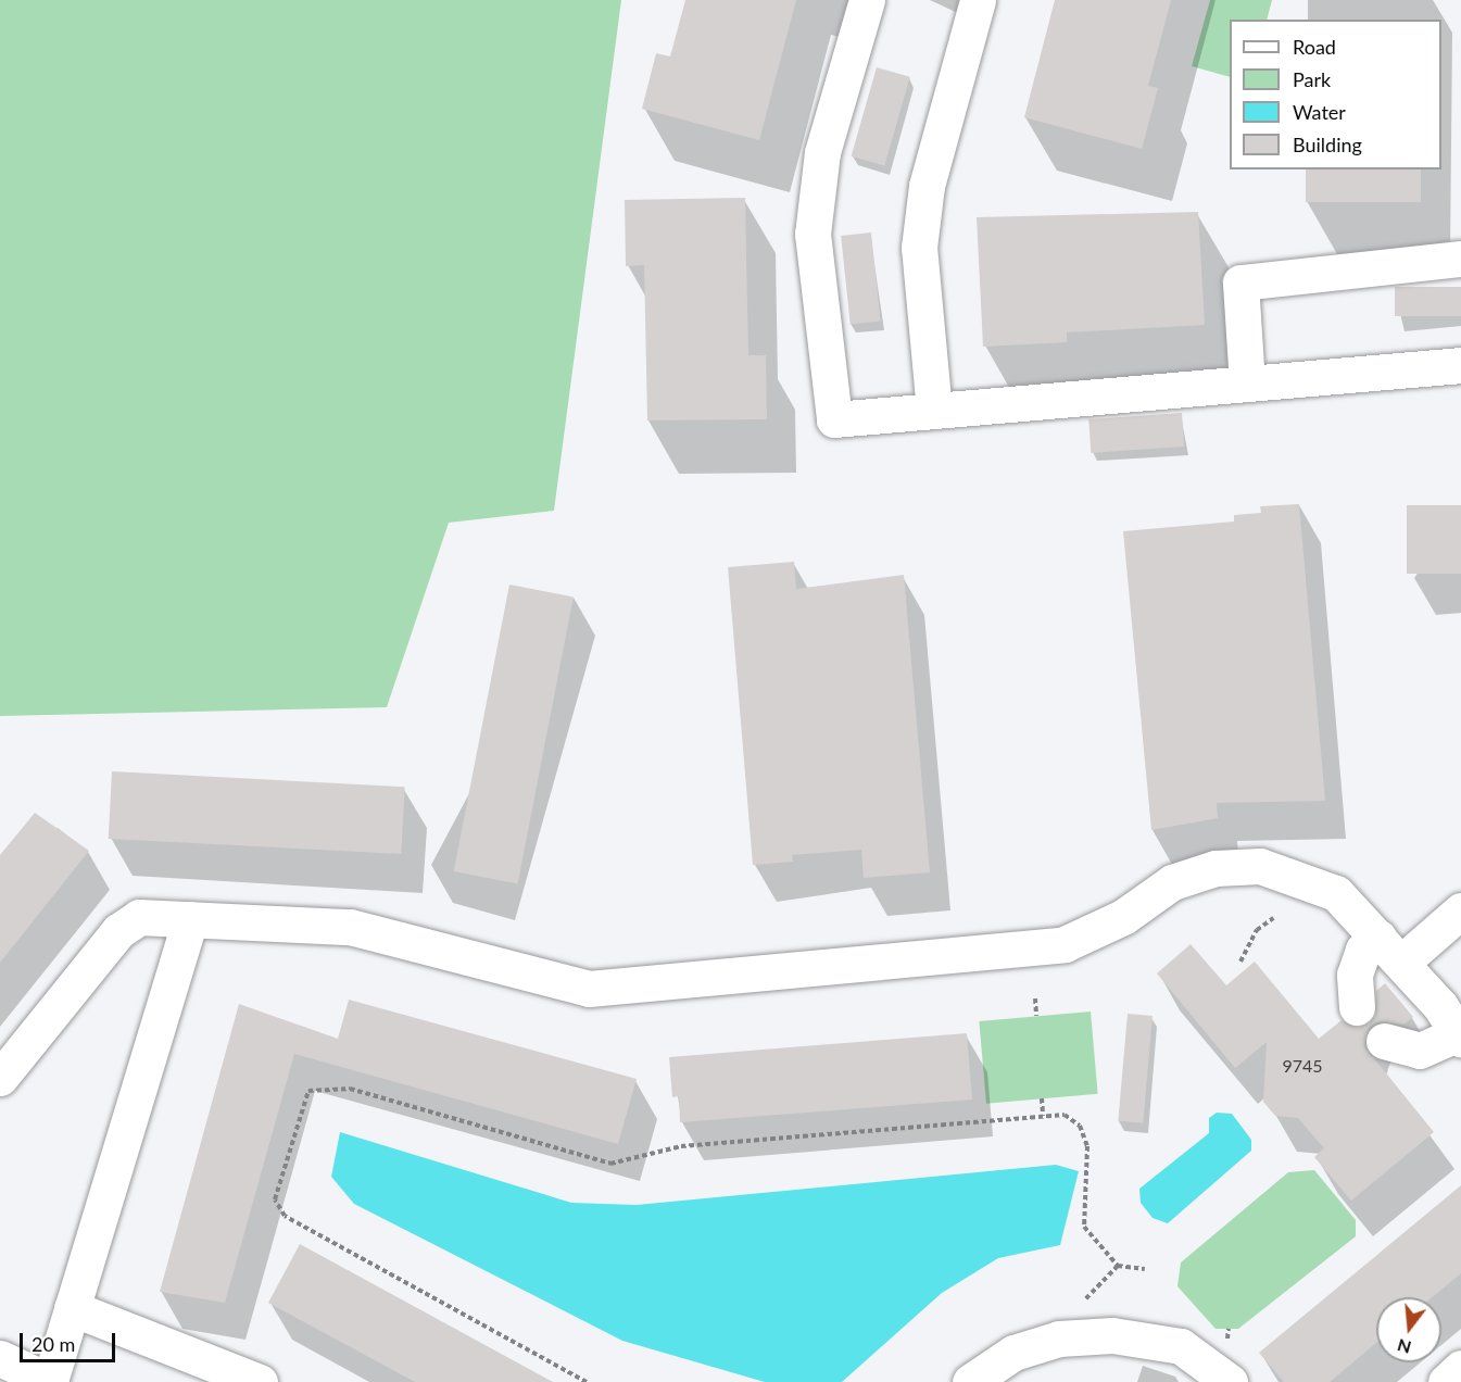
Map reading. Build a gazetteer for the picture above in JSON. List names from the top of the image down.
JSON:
{
  "house_numbers": ["9745"],
  "legend": [
    "Road",
    "Park",
    "Water",
    "Building"
  ],
  "scale_bar": "20 m",
  "north": "bottom"
}
